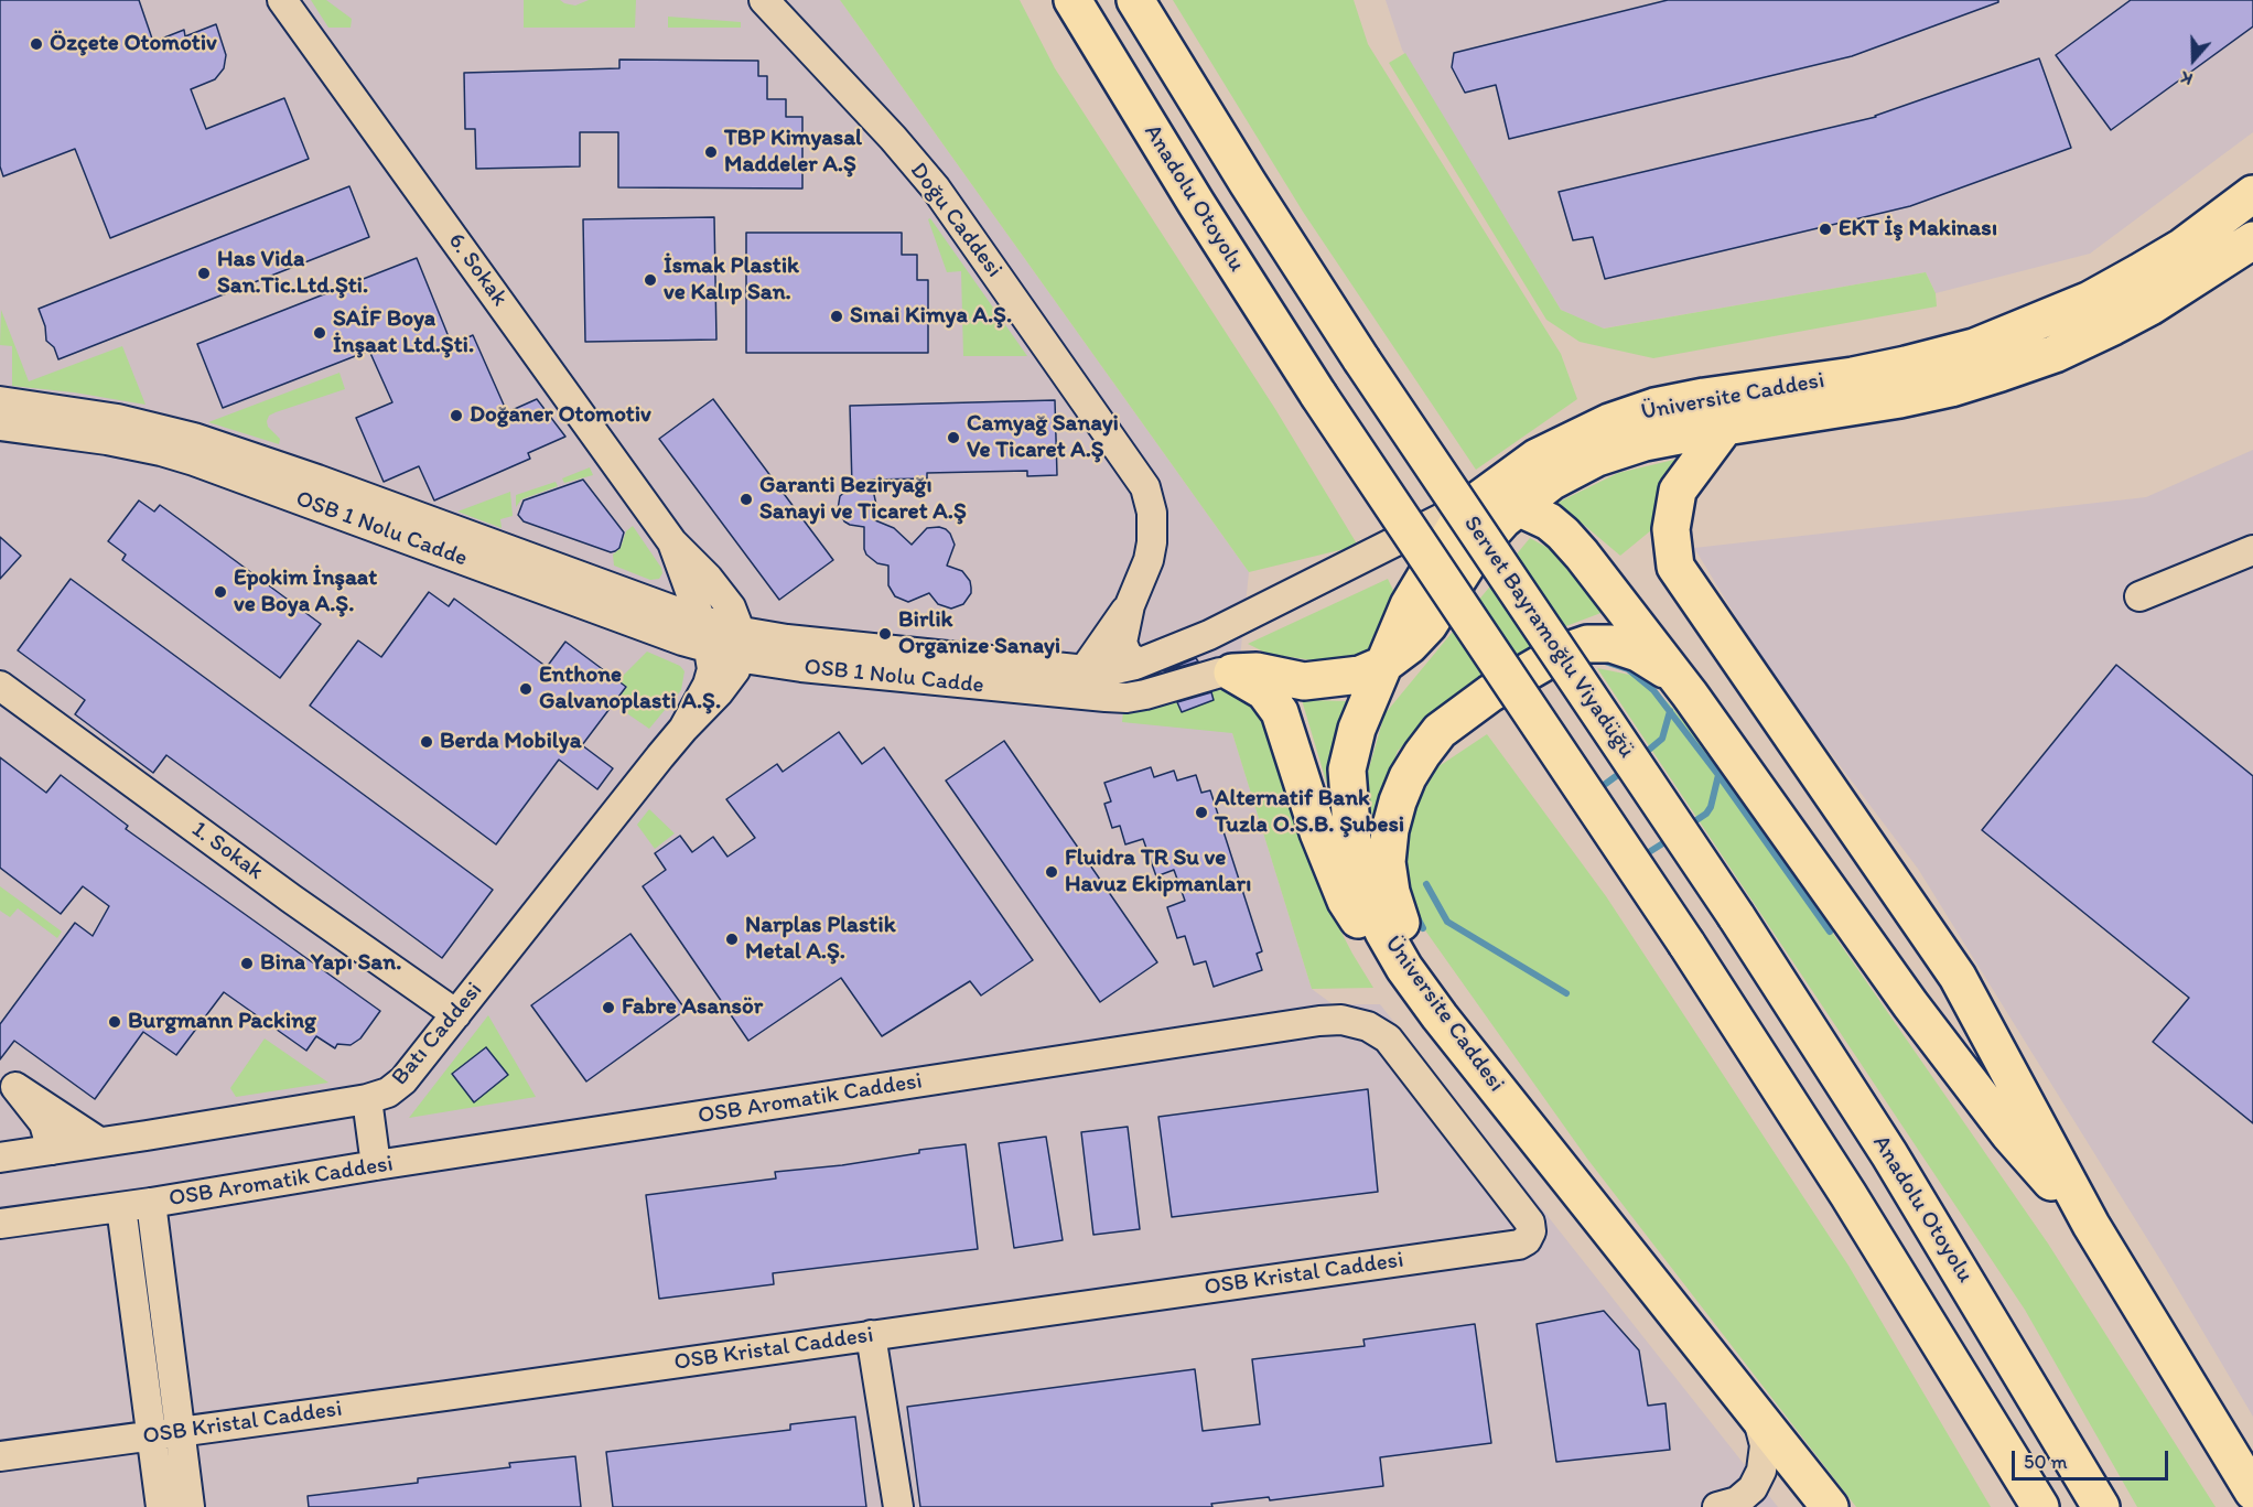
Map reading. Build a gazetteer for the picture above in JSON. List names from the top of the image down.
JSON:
{
  "streets": {
    "main road": [
      "Anadolu Otoyolu",
      "Üniversite Caddesi",
      "OSB 1 Nolu Cadde",
      "Servet Bayramoğlu Viyadüğü"
    ],
    "street": [
      "Doğu Caddesi",
      "6. Sokak",
      "1. Sokak",
      "Batı Caddesi",
      "OSB Aromatik Caddesi",
      "OSB Kristal Caddesi"
    ]
  },
  "crossings": [
    ["Anadolu Otoyolu", "Servet Bayramoğlu Viyadüğü"],
    ["Doğu Caddesi", "OSB 1 Nolu Cadde"],
    ["6. Sokak", "OSB 1 Nolu Cadde"],
    ["6. Sokak", "Batı Caddesi"],
    ["Üniversite Caddesi", "OSB 1 Nolu Cadde"],
    ["OSB 1 Nolu Cadde", "Batı Caddesi"],
    ["1. Sokak", "Batı Caddesi"],
    ["OSB Aromatik Caddesi", "OSB Kristal Caddesi"]
  ],
  "places": [
    "Özçete Otomotiv",
    "TBP Kimyasal Maddeler A.Ş",
    "EKT İş Makinası",
    "Has Vida San.Tic.Ltd.Şti.",
    "İsmak Plastik ve Kalıp San.",
    "Sınai Kimya A.Ş.",
    "SAİF Boya İnşaat Ltd.Şti.",
    "Doğaner Otomotiv",
    "Camyağ Sanayi Ve Ticaret A.Ş",
    "Garanti Beziryağı Sanayi ve Ticaret A.Ş",
    "Epokim İnşaat ve Boya A.Ş.",
    "Birlik Organize Sanayi",
    "Enthone Galvanoplasti A.Ş.",
    "Berda Mobilya",
    "Alternatif Bank Tuzla O.S.B. Şubesi",
    "Fluidra TR Su ve Havuz Ekipmanları",
    "Narplas Plastik Metal A.Ş.",
    "Bina Yapı San.",
    "Fabre Asansör",
    "Burgmann Packing"
  ],
  "scale_bar": "50 m",
  "north": "bottom"
}
